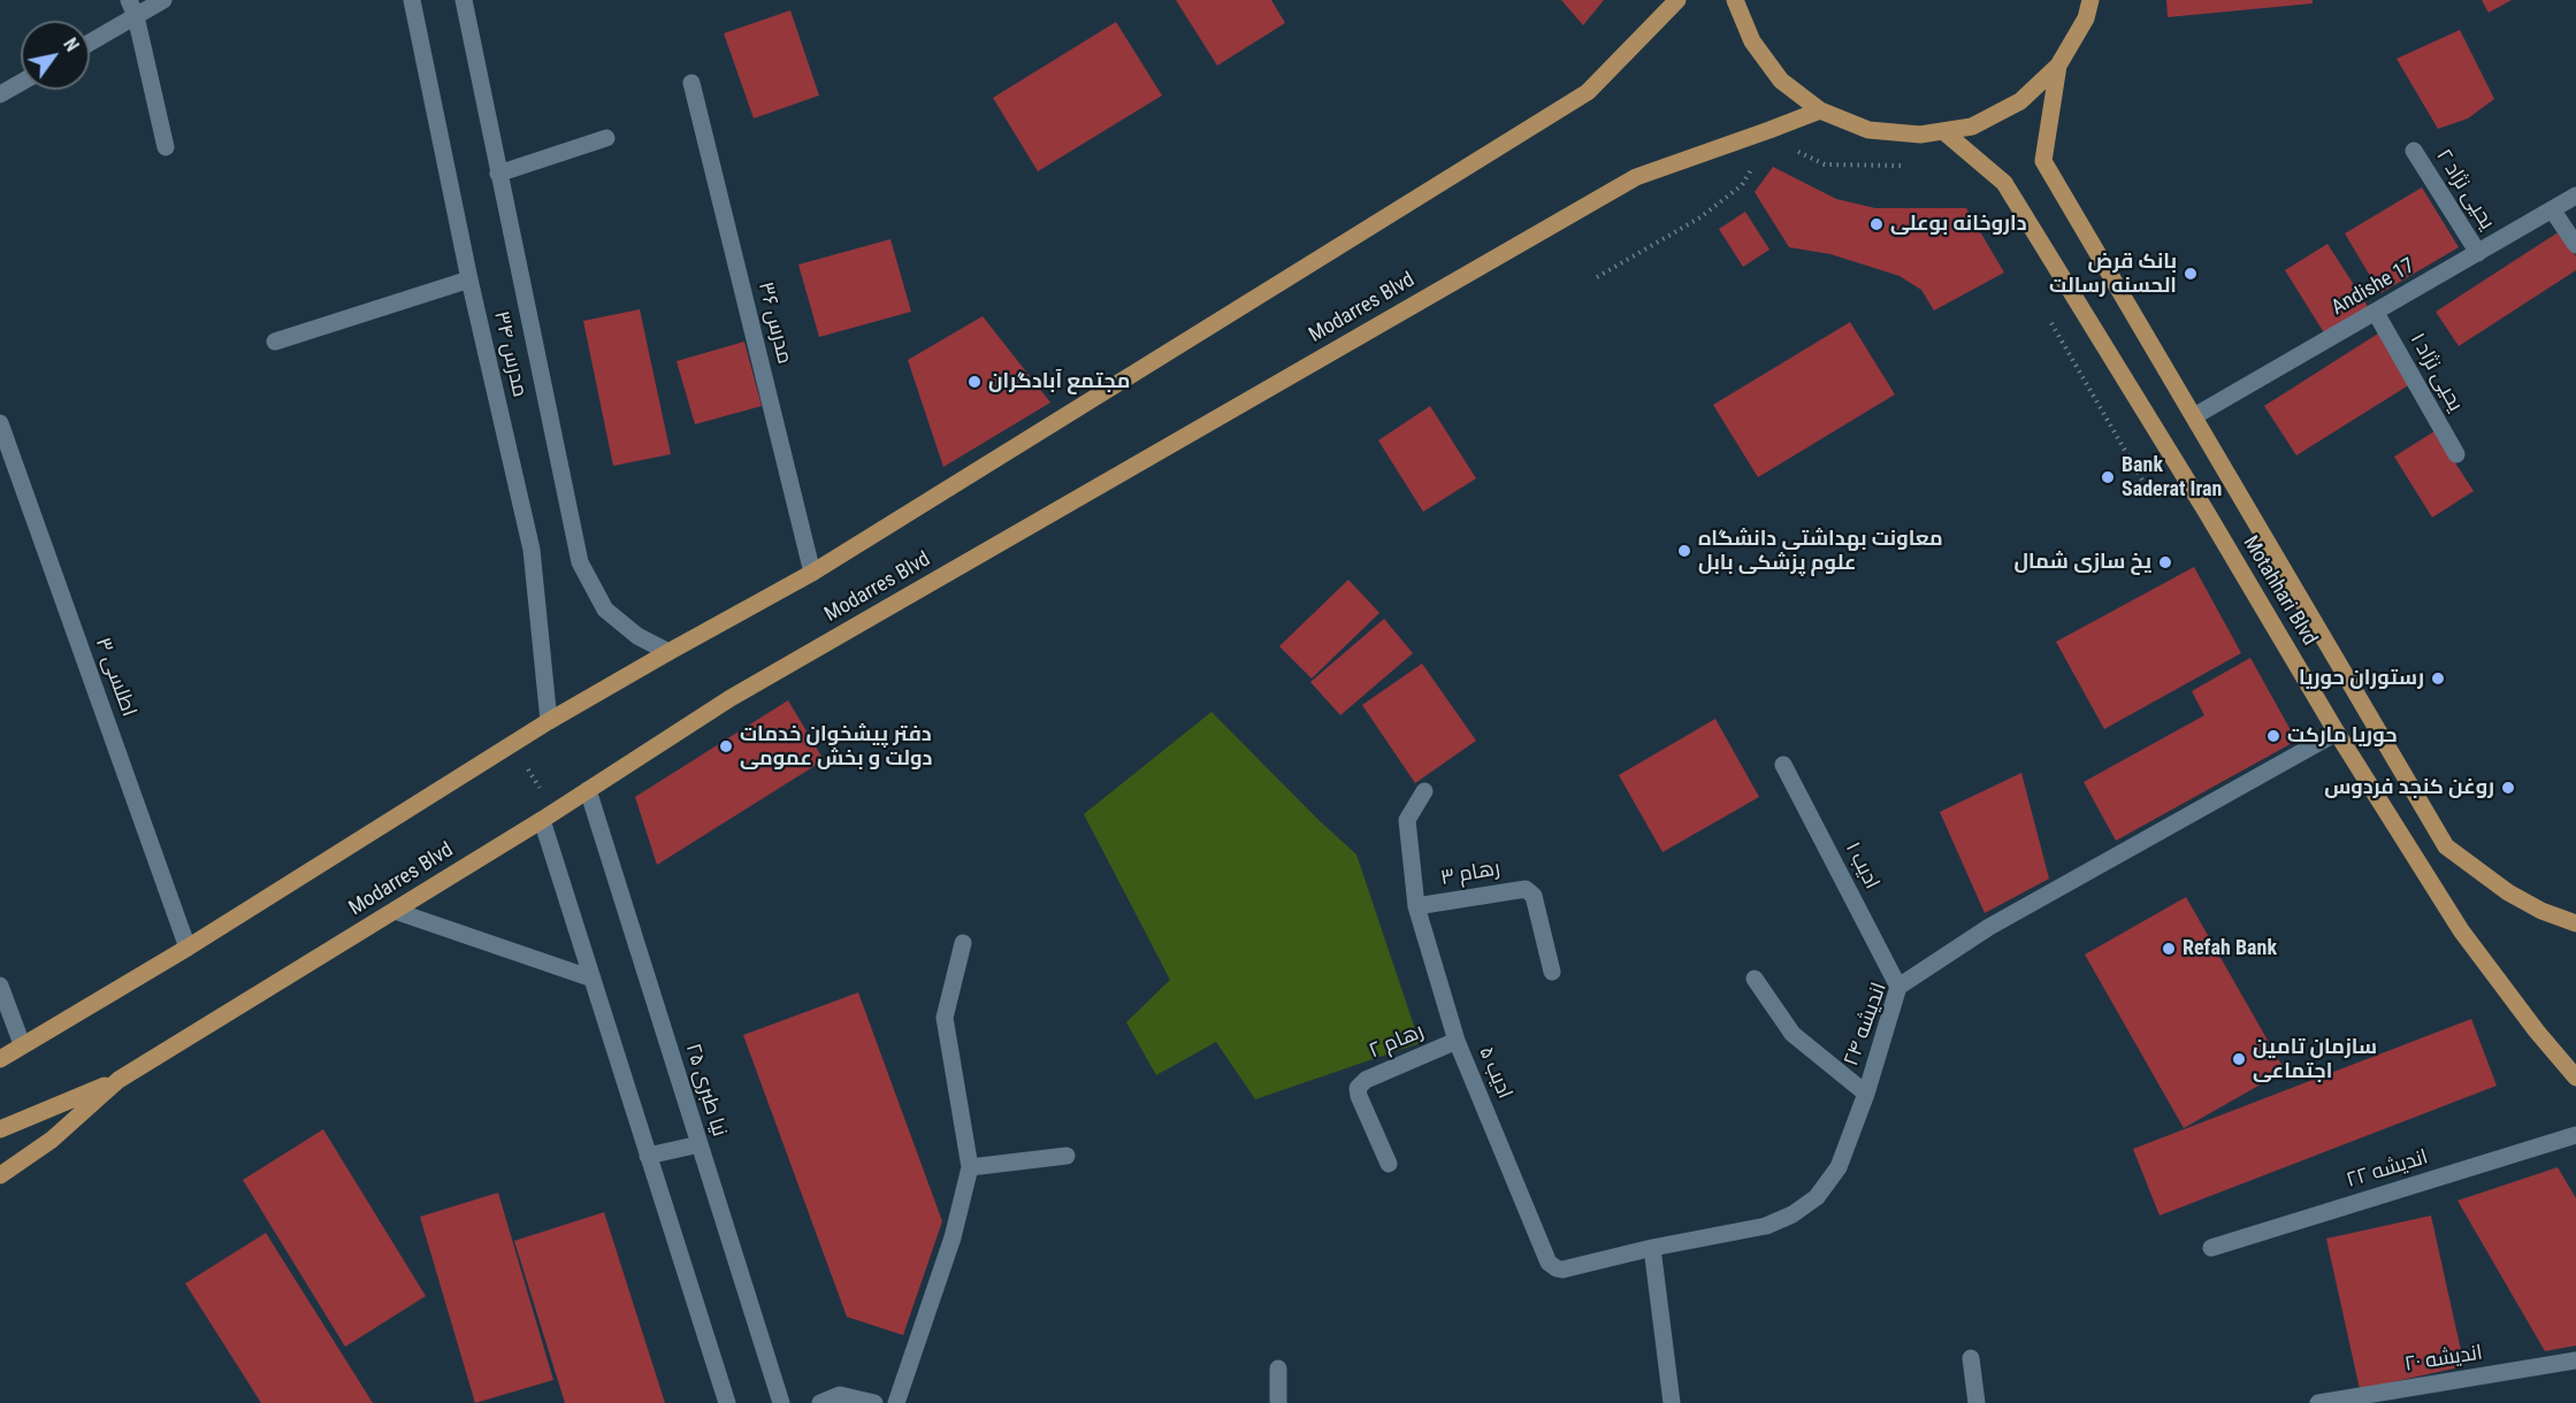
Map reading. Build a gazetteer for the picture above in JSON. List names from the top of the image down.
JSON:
{
  "streets": {
    "main road": ["Modarres Blvd", "Motahhari Blvd"],
    "street": [
      "یحیی نژاد ۲",
      "Andishe 17",
      "مدرس ۳۶",
      "مدرس ۳۴",
      "یحیی نژاد ۱",
      "اطلسی ۳",
      "ادیب ۱",
      "رهام ۳",
      "اندیشه ۲۴",
      "رهام ۲",
      "ادیب ۵",
      "نیا طبری ۲۵",
      "اندیشه ۲۲",
      "اندیشه ۲۰"
    ]
  },
  "crossings": [
    ["یحیی نژاد ۲", "Andishe 17"],
    ["Andishe 17", "یحیی نژاد ۱"],
    ["Andishe 17", "Motahhari Blvd"],
    ["Modarres Blvd", "نیا طبری ۲۵"],
    ["Motahhari Blvd", "اندیشه ۲۴"],
    ["ادیب ۱", "اندیشه ۲۴"],
    ["رهام ۳", "ادیب ۵"],
    ["اندیشه ۲۴", "ادیب ۵"],
    ["رهام ۲", "ادیب ۵"]
  ],
  "places": [
    "داروخانه بوعلی",
    "بانک قرض الحسنه رسالت",
    "مجتمع آبادگران",
    "Bank Saderat Iran",
    "معاونت بهداشتی دانشگاه علوم پزشکی بابل",
    "یخ سازی شمال",
    "رستوران حوریا",
    "حوریا مارکت",
    "دفتر پیشخوان خدمات دولت و بخش عمومی",
    "روغن کنجد فردوس",
    "Refah Bank",
    "سازمان تامین اجتماعی"
  ],
  "north": "top right"
}
